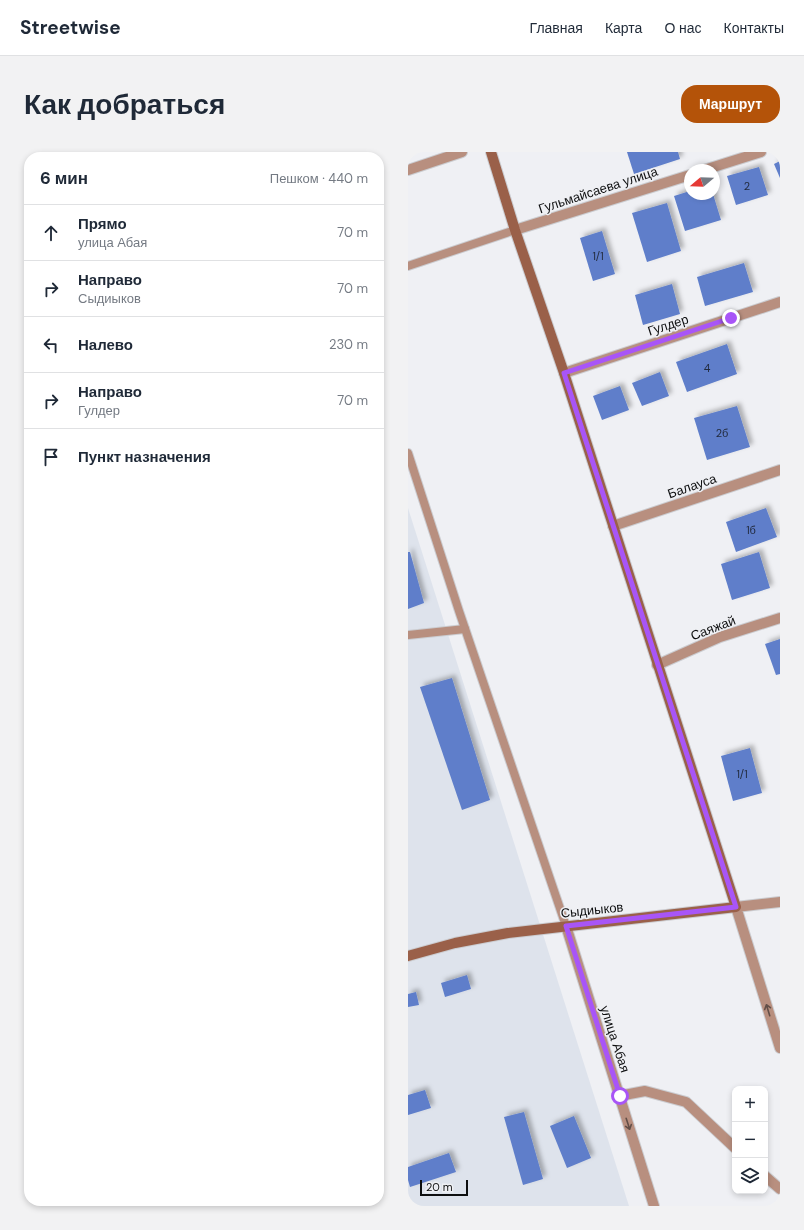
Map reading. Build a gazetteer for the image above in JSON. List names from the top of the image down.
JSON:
{
  "streets": {
    "main road": ["Сыдиыков"],
    "street": [
      "Гульмайсаева улица",
      "Гулдер",
      "Балауса",
      "Саяжай",
      "улица Абая"
    ]
  },
  "crossings": [
    ["Сыдиыков", "улица Абая"]
  ],
  "one_way": ["улица Абая"],
  "house_numbers": [
    "2",
    "1/1",
    "4",
    "2б",
    "1б",
    "1/1"
  ],
  "scale_bar": "20 m",
  "north": "left",
  "page": {
    "header": "Streetwise",
    "nav": [
      "Главная",
      "Карта",
      "О нас",
      "Контакты"
    ],
    "buttons": "Маршрут",
    "title": "Как добраться",
    "heading": ["6 мин", "Пешком · 440 m"],
    "list": [
      ["Прямо", "улица Абая", "70 m"],
      ["Направо", "Сыдиыков", "70 m"],
      ["Налево", "230 m"],
      ["Направо", "Гулдер", "70 m"],
      "Пункт назначения"
    ],
    "map_buttons": ["+", "−"],
    "scale": "20 m"
  }
}
